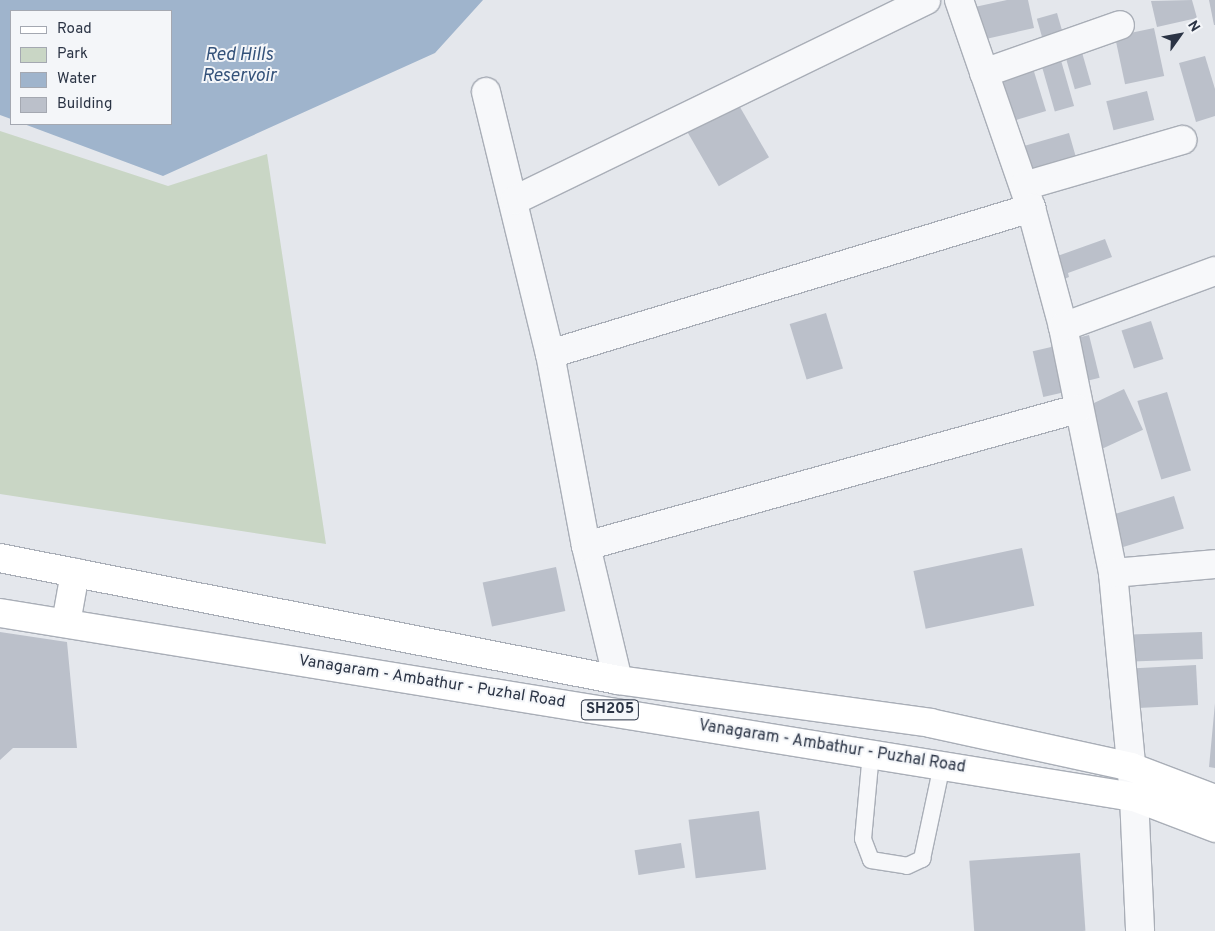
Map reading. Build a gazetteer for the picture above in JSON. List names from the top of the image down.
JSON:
{
  "streets": {
    "main road": ["Vanagaram - Ambathur - Puzhal Road", "SH205"]
  },
  "water": ["Red Hills Reservoir"],
  "legend": [
    "Road",
    "Park",
    "Water",
    "Building"
  ],
  "north": "top right"
}
